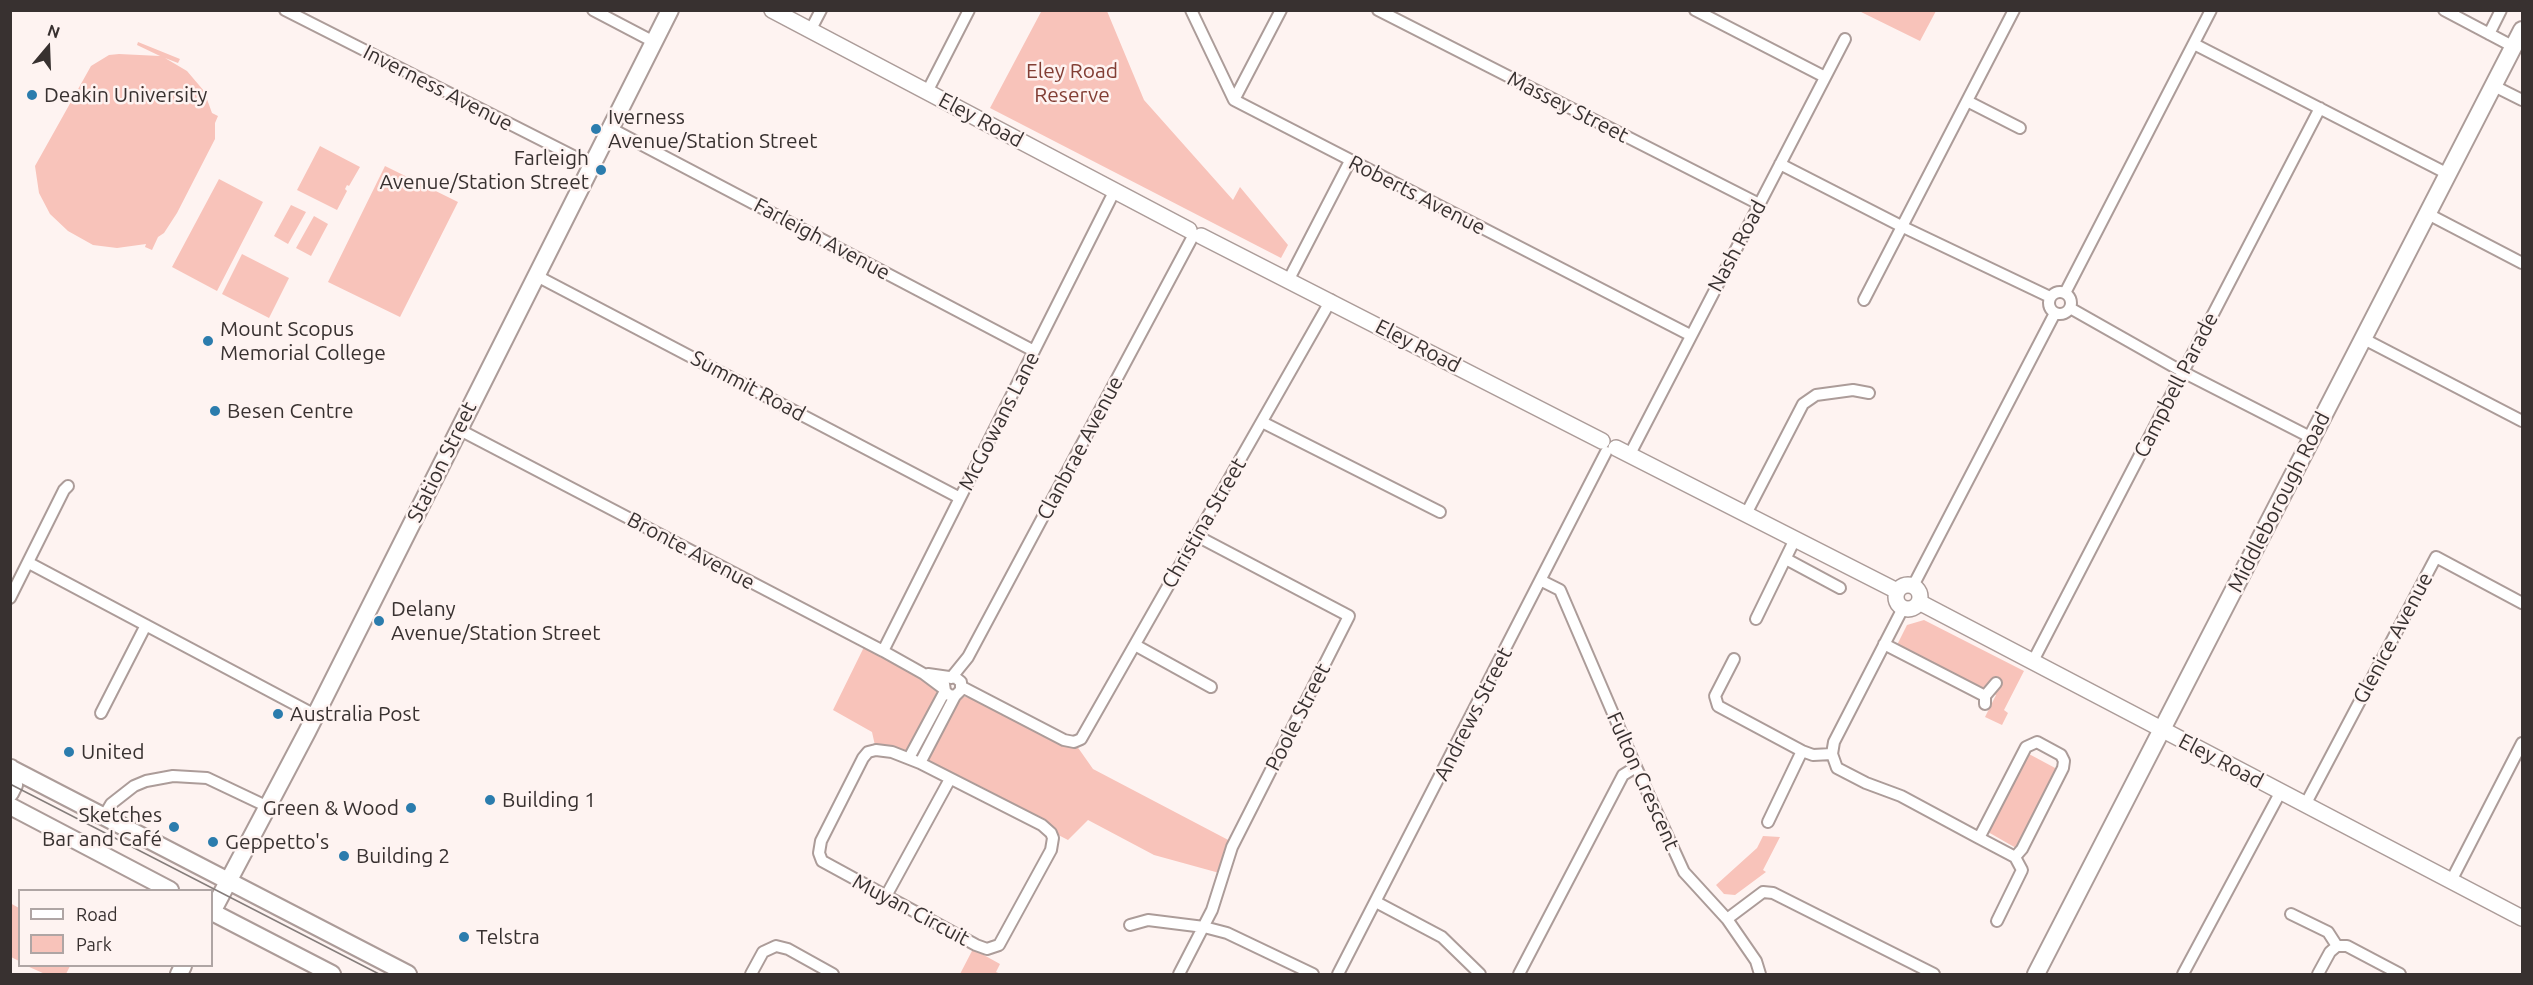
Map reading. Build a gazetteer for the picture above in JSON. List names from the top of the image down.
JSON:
{
  "streets": {
    "main road": ["Eley Road", "Station Street", "Middleborough Road"],
    "street": [
      "Inverness Avenue",
      "Massey Street",
      "Roberts Avenue",
      "Farleigh Avenue",
      "Nash Road",
      "Campbell Parade",
      "Summit Road",
      "McGowans Lane",
      "Clanbrae Avenue",
      "Christina Street",
      "Bronte Avenue",
      "Glenice Avenue",
      "Andrews Street",
      "Poole Street",
      "Fulton Crescent",
      "Muyan Circuit"
    ]
  },
  "crossings": [
    ["Inverness Avenue", "Station Street"],
    ["Massey Street", "Nash Road"],
    ["Eley Road", "Nash Road"],
    ["Eley Road", "Campbell Parade"],
    ["Eley Road", "McGowans Lane"],
    ["Eley Road", "Clanbrae Avenue"],
    ["Eley Road", "Middleborough Road"],
    ["Eley Road", "Christina Street"],
    ["Eley Road", "Glenice Avenue"],
    ["Eley Road", "Andrews Street"],
    ["Roberts Avenue", "Nash Road"],
    ["Farleigh Avenue", "McGowans Lane"],
    ["Farleigh Avenue", "Station Street"],
    ["Nash Road", "Andrews Street"],
    ["Summit Road", "McGowans Lane"],
    ["Summit Road", "Station Street"],
    ["McGowans Lane", "Bronte Avenue"],
    ["Clanbrae Avenue", "Bronte Avenue"],
    ["Station Street", "Bronte Avenue"],
    ["Christina Street", "Bronte Avenue"],
    ["Christina Street", "Poole Street"],
    ["Andrews Street", "Fulton Crescent"]
  ],
  "parks": ["Eley Road Reserve"],
  "places": [
    "Deakin University",
    "Iverness Avenue/Station Street",
    "Farleigh Avenue/Station Street",
    "Mount Scopus Memorial College",
    "Besen Centre",
    "Delany Avenue/Station Street",
    "Australia Post",
    "United",
    "Building 1",
    "Green & Wood",
    "Sketches Bar and Café",
    "Geppetto's",
    "Building 2",
    "Telstra"
  ],
  "legend": ["Road", "Park"],
  "north": "top"
}
